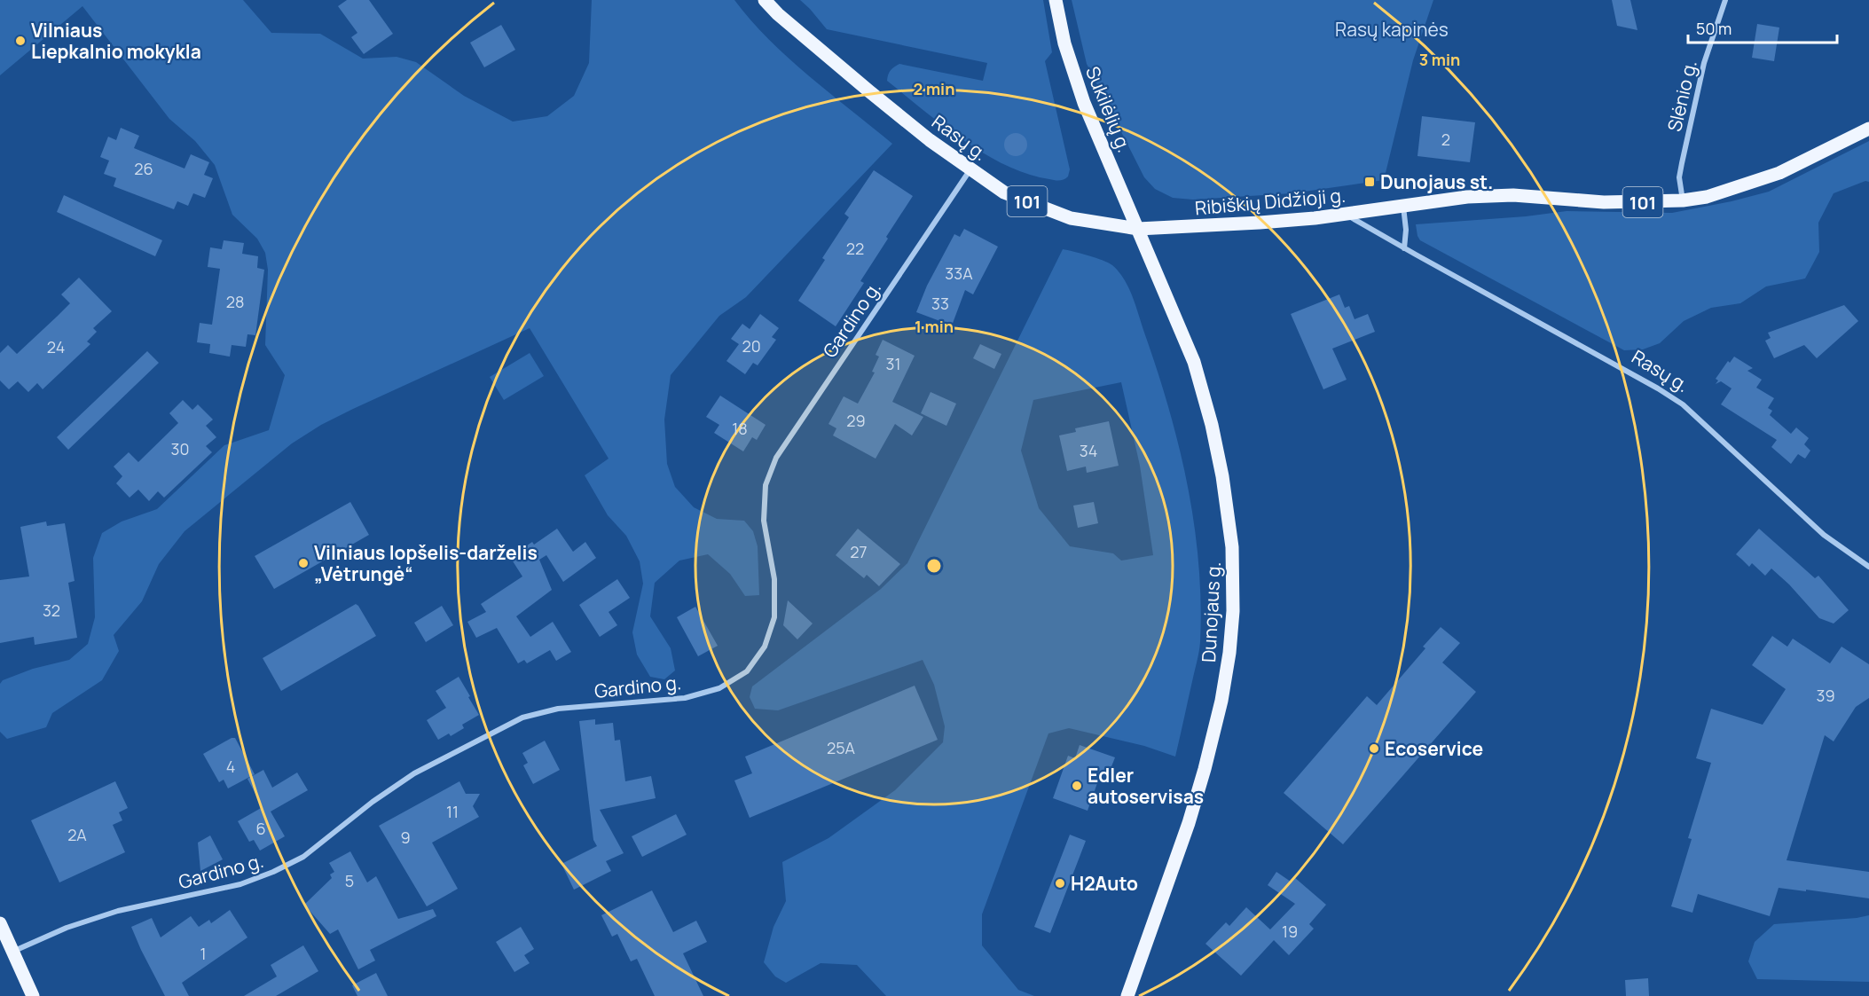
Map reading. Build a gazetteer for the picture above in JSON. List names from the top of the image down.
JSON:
{
  "streets": {
    "main road": [
      "Sukilėlių g.",
      "Rasų g.",
      "101",
      "Ribiškių Didžioji g.",
      "Dunojaus g."
    ],
    "street": ["Slėnio g.", "Gardino g."]
  },
  "crossings": [
    ["Slėnio g.", "Ribiškių Didžioji g."],
    ["Sukilėlių g.", "Rasų g."],
    ["Sukilėlių g.", "Ribiškių Didžioji g."],
    ["Sukilėlių g.", "Dunojaus g."],
    ["Rasų g.", "Ribiškių Didžioji g."],
    ["Rasų g.", "Gardino g."],
    ["Rasų g.", "Dunojaus g."],
    ["Ribiškių Didžioji g.", "Dunojaus g."]
  ],
  "parks": ["Rasų kapinės"],
  "places": {
    "other": [
      "Vilniaus Liepkalnio mokykla",
      "Vilniaus lopšelis-darželis „Vėtrungė“",
      "Ecoservice",
      "Edler autoservisas",
      "H2Auto"
    ],
    "transit": ["Dunojaus st."]
  },
  "house_numbers": [
    "2",
    "26",
    "22",
    "33A",
    "28",
    "33",
    "20",
    "24",
    "31",
    "29",
    "18",
    "30",
    "34",
    "27",
    "32",
    "39",
    "25A",
    "4",
    "11",
    "6",
    "2A",
    "9",
    "5",
    "19",
    "1"
  ],
  "scale_bar": "50 m",
  "rings": ["3 min", "2 min", "1 min"]
}
